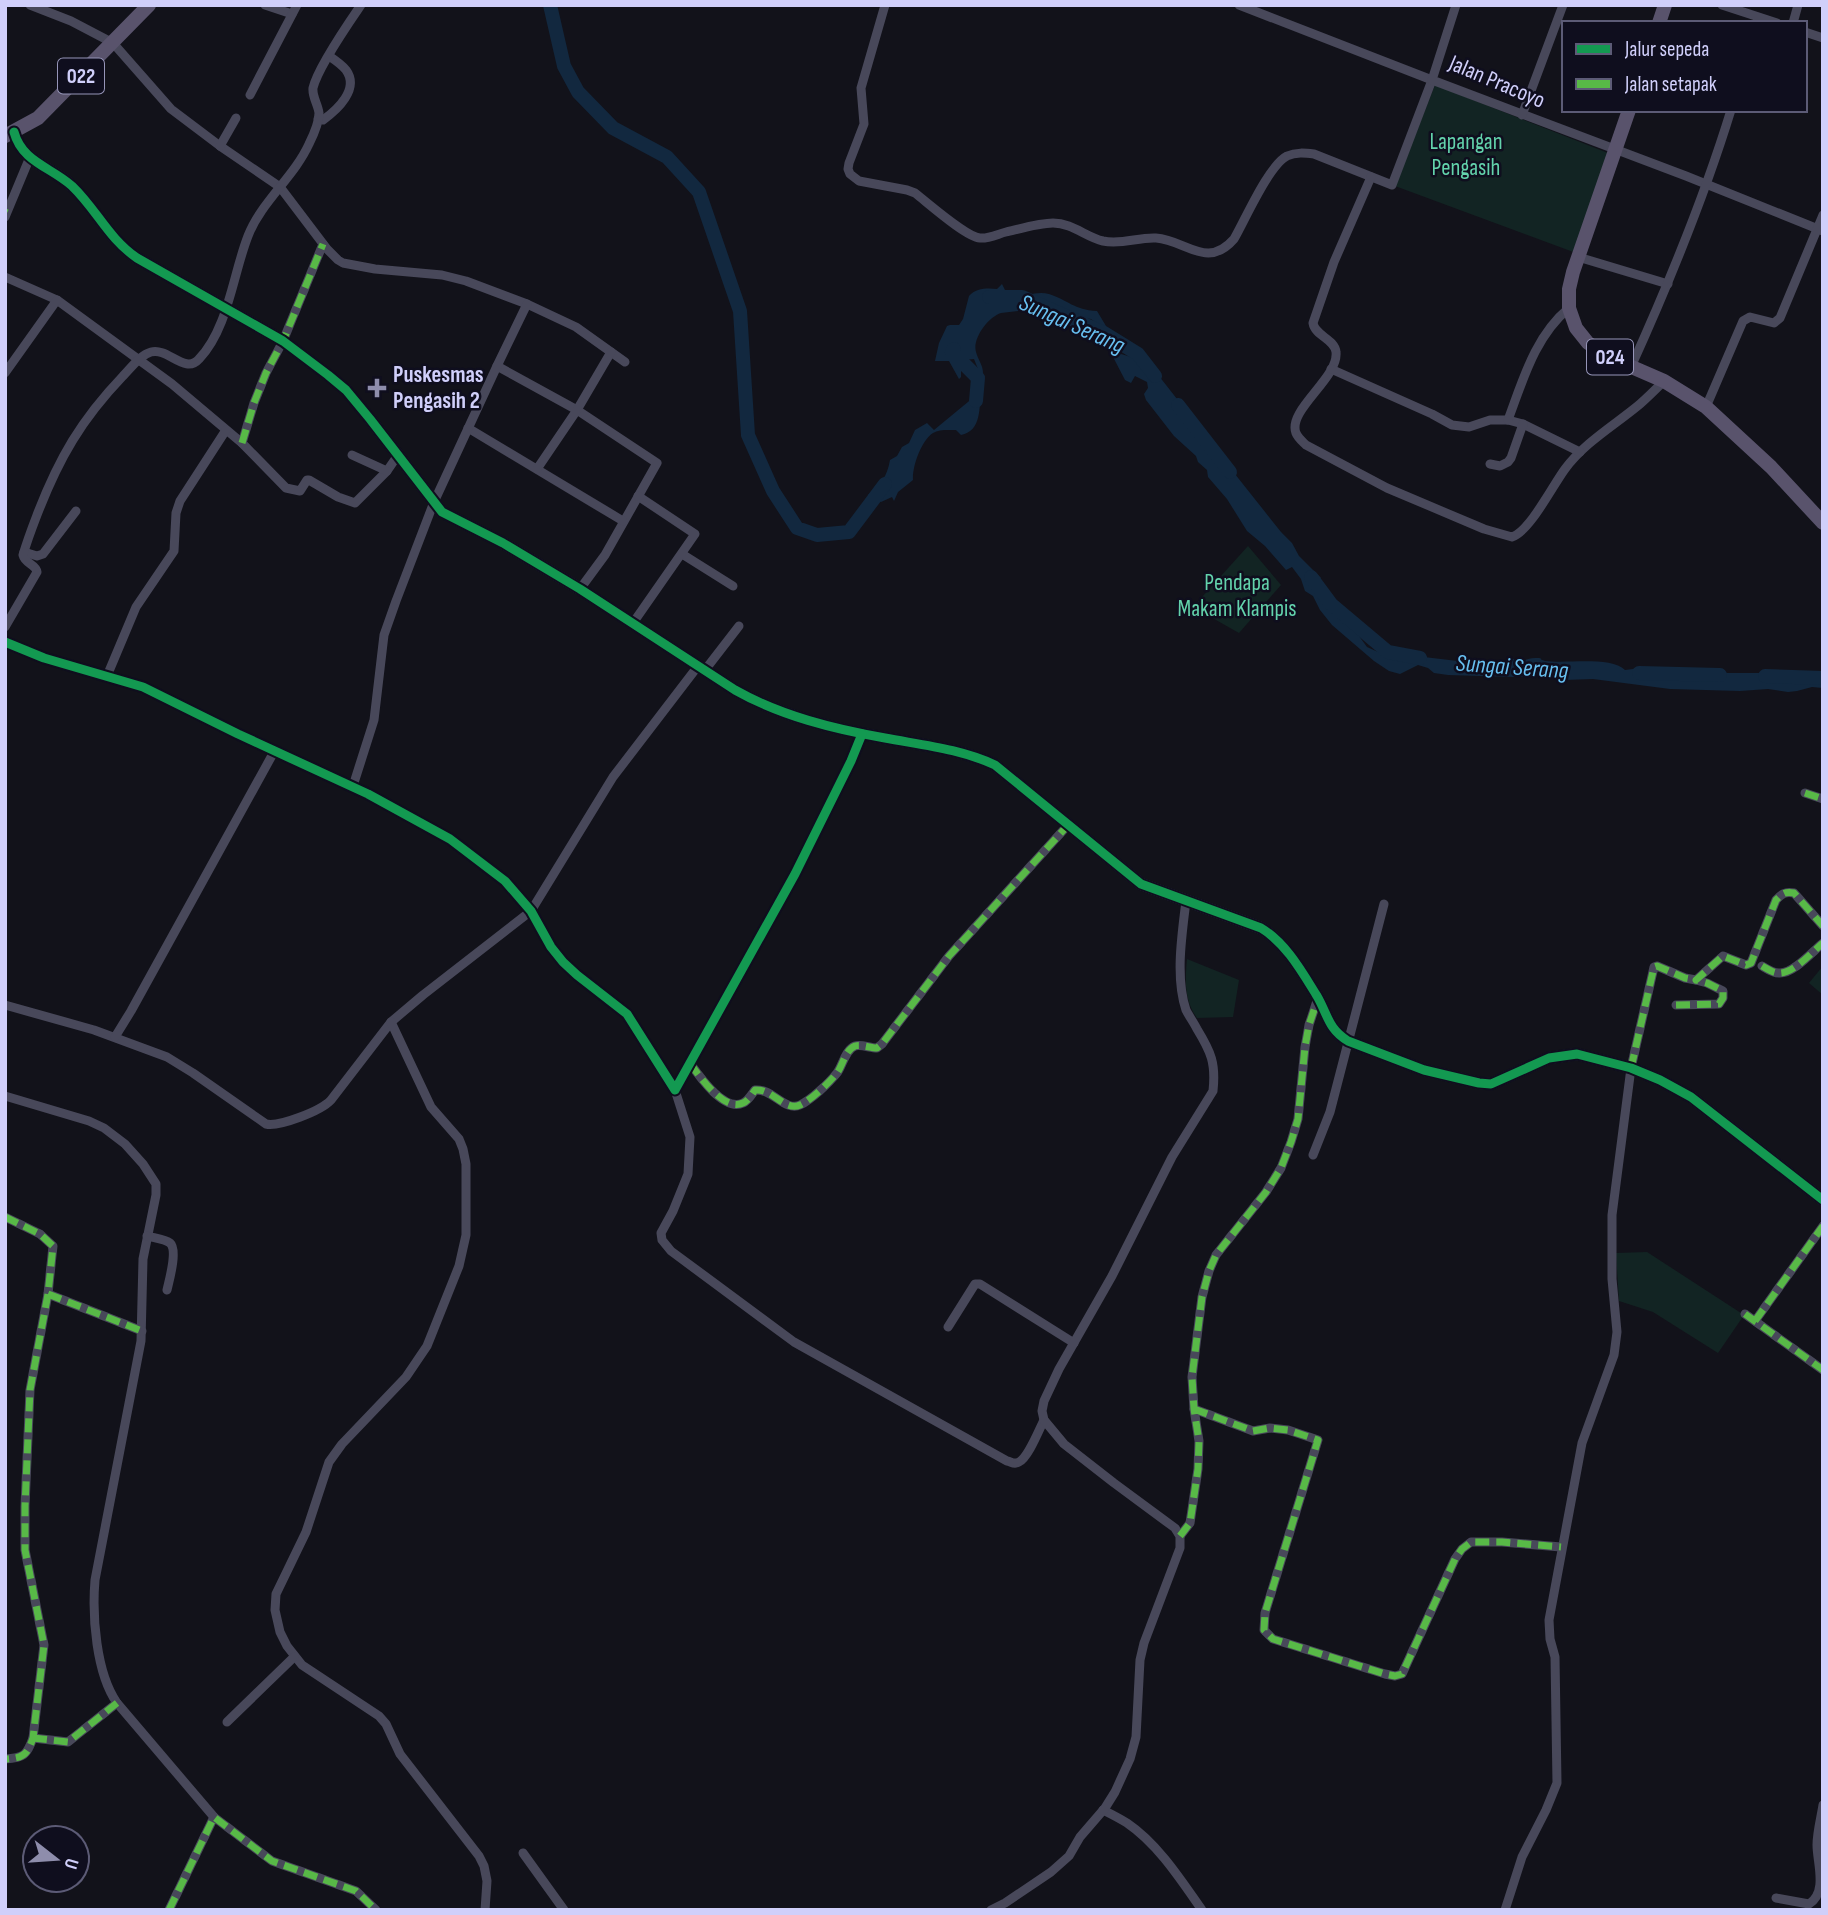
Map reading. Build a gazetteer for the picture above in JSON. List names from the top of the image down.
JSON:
{
  "streets": {
    "main road": ["022", "024"],
    "street": ["Jalan Pracoyo"]
  },
  "water": ["Sungai Serang"],
  "parks": ["Lapangan Pengasih", "Pendapa Makam Klampis"],
  "places": {
    "health": ["Puskesmas Pengasih 2"]
  },
  "legend": ["Jalur sepeda", "Jalan setapak"],
  "north": "right"
}
